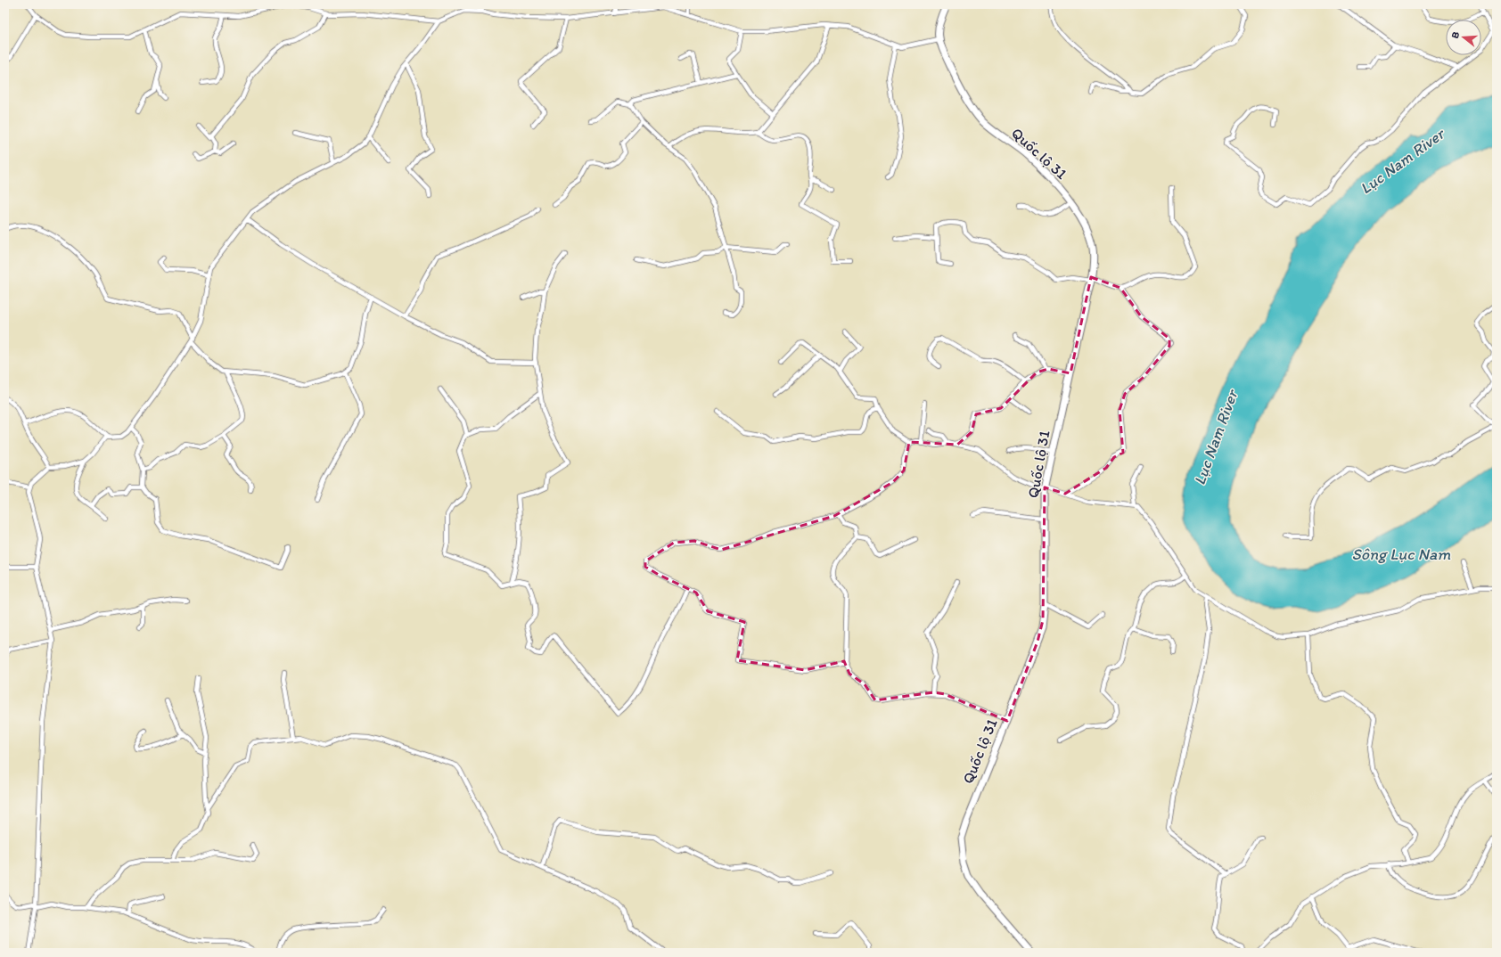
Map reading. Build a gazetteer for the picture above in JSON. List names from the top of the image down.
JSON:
{
  "streets": {
    "highway": ["Quốc lộ 31"]
  },
  "water": ["Lục Nam River", "Sông Lục Nam"],
  "north": "left"
}
